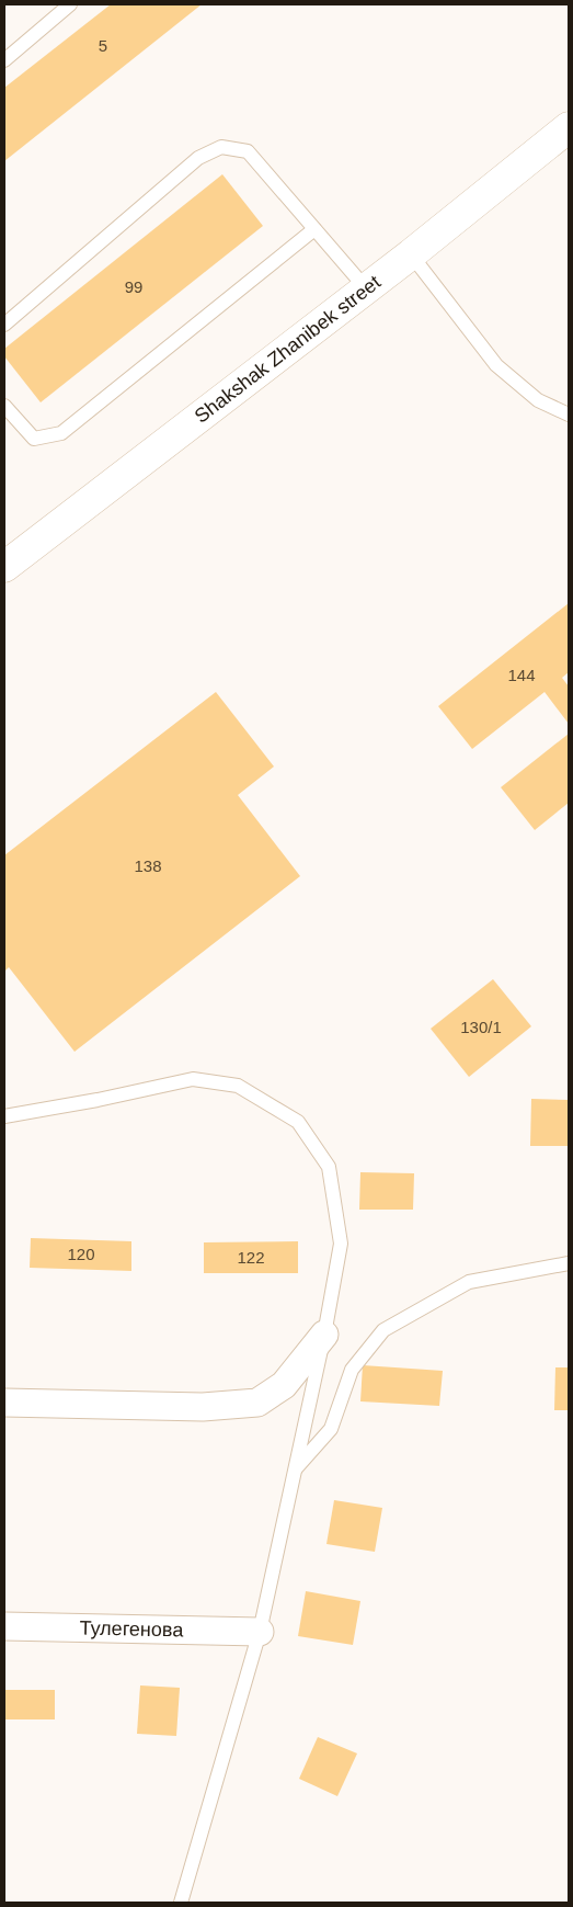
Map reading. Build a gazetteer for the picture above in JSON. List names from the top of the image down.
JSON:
{
  "streets": {
    "main road": ["Shakshak Zhanibek street"],
    "street": ["Тулегенова"]
  },
  "house_numbers": [
    "5",
    "99",
    "144",
    "138",
    "130/1",
    "120",
    "122"
  ]
}
